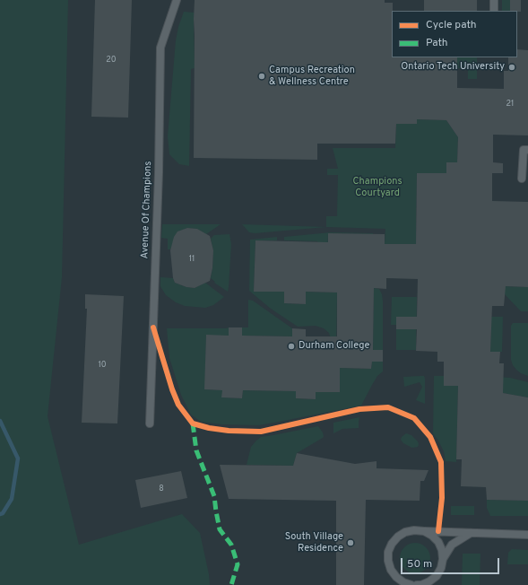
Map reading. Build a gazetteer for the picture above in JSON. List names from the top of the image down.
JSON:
{
  "streets": {
    "lane": ["Avenue Of Champions"]
  },
  "parks": ["Champions Courtyard"],
  "places": [
    "Ontario Tech University",
    "Campus Recreation & Wellness Centre",
    "Durham College",
    "South Village Residence"
  ],
  "house_numbers": [
    "20",
    "21",
    "11",
    "10",
    "8"
  ],
  "legend": ["Cycle path", "Path"],
  "scale_bar": "50 m"
}
